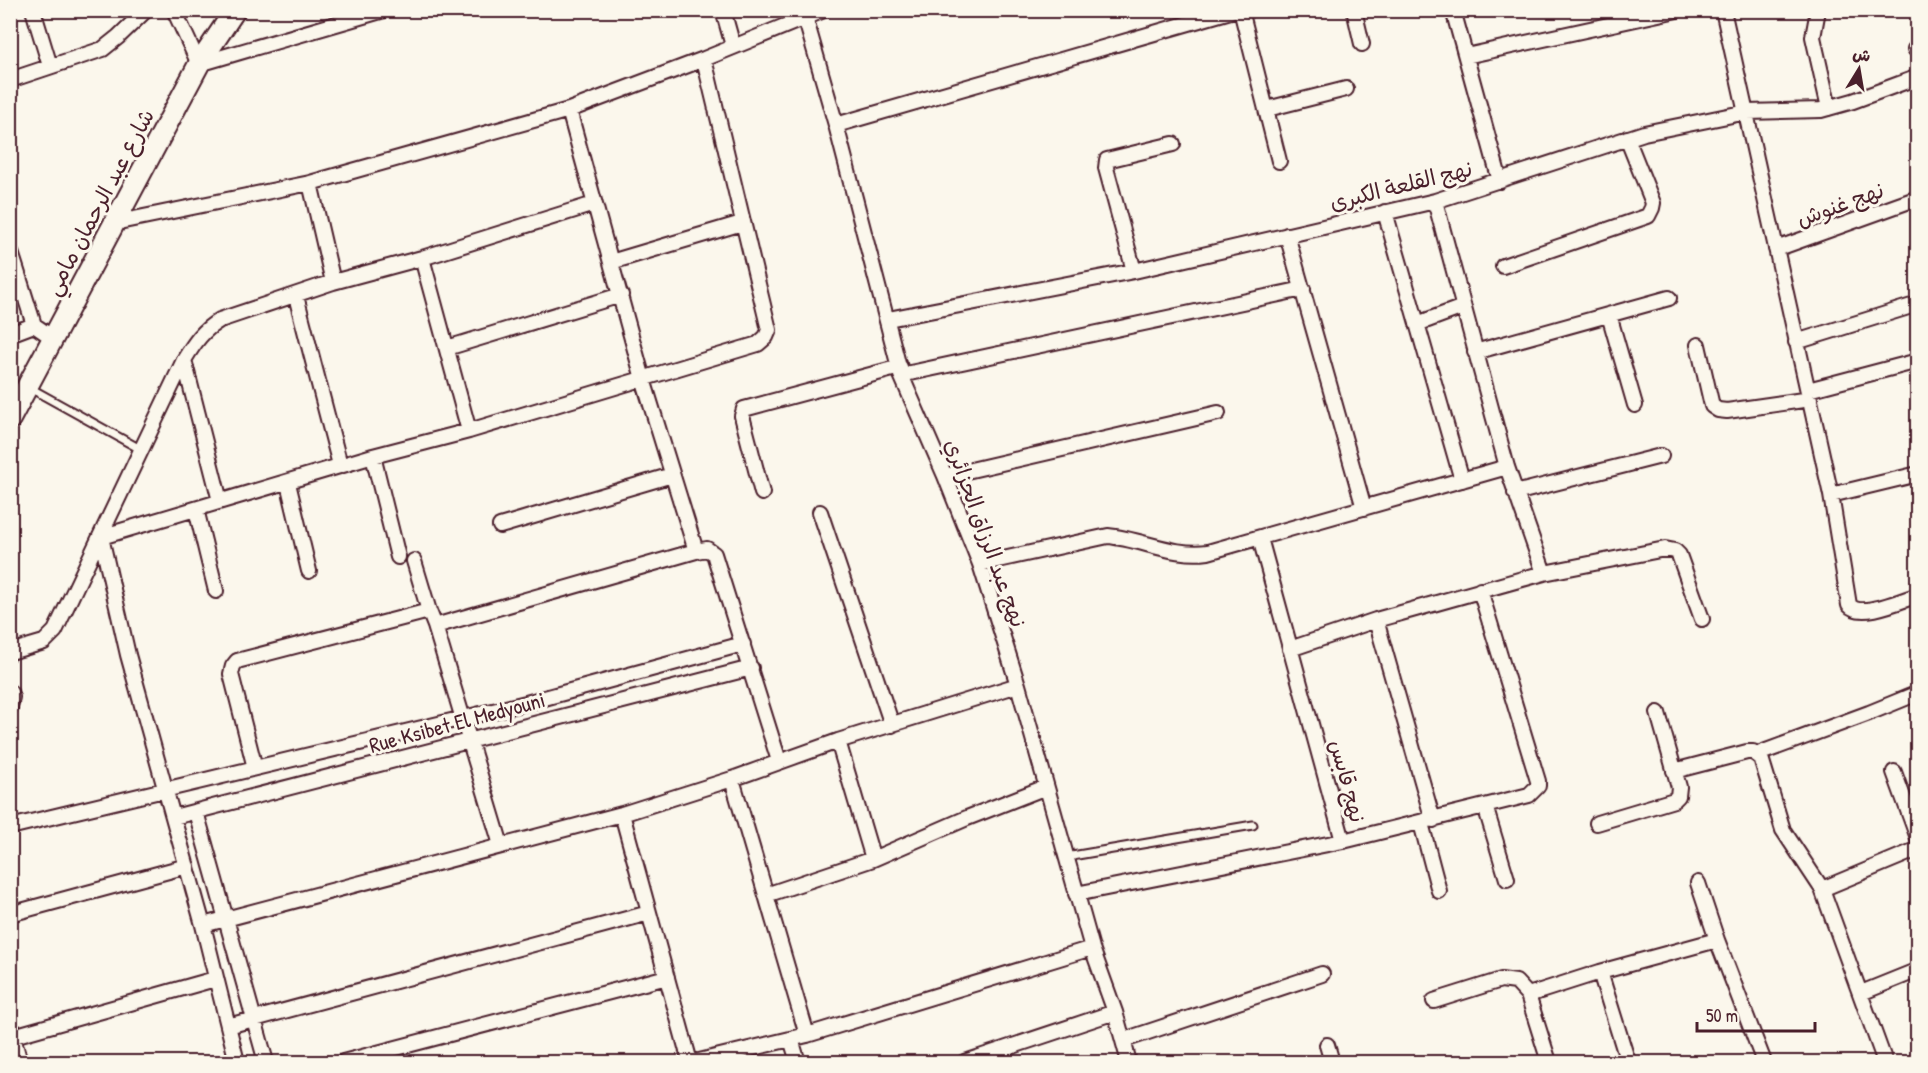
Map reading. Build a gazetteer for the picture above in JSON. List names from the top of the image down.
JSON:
{
  "streets": {
    "street": [
      "نهج القلعة الكبرى",
      "شارع عبد الرحمان مامي",
      "نهج غنوش",
      "نهج عبد الرزاق الجزائري",
      "Rue Ksibet El Medyouni",
      "نهج قابس"
    ]
  },
  "crossings": [
    ["نهج القلعة الكبرى", "نهج عبد الرزاق الجزائري"],
    ["نهج عبد الرزاق الجزائري", "نهج قابس"]
  ],
  "scale_bar": "50 m",
  "north": "top"
}
